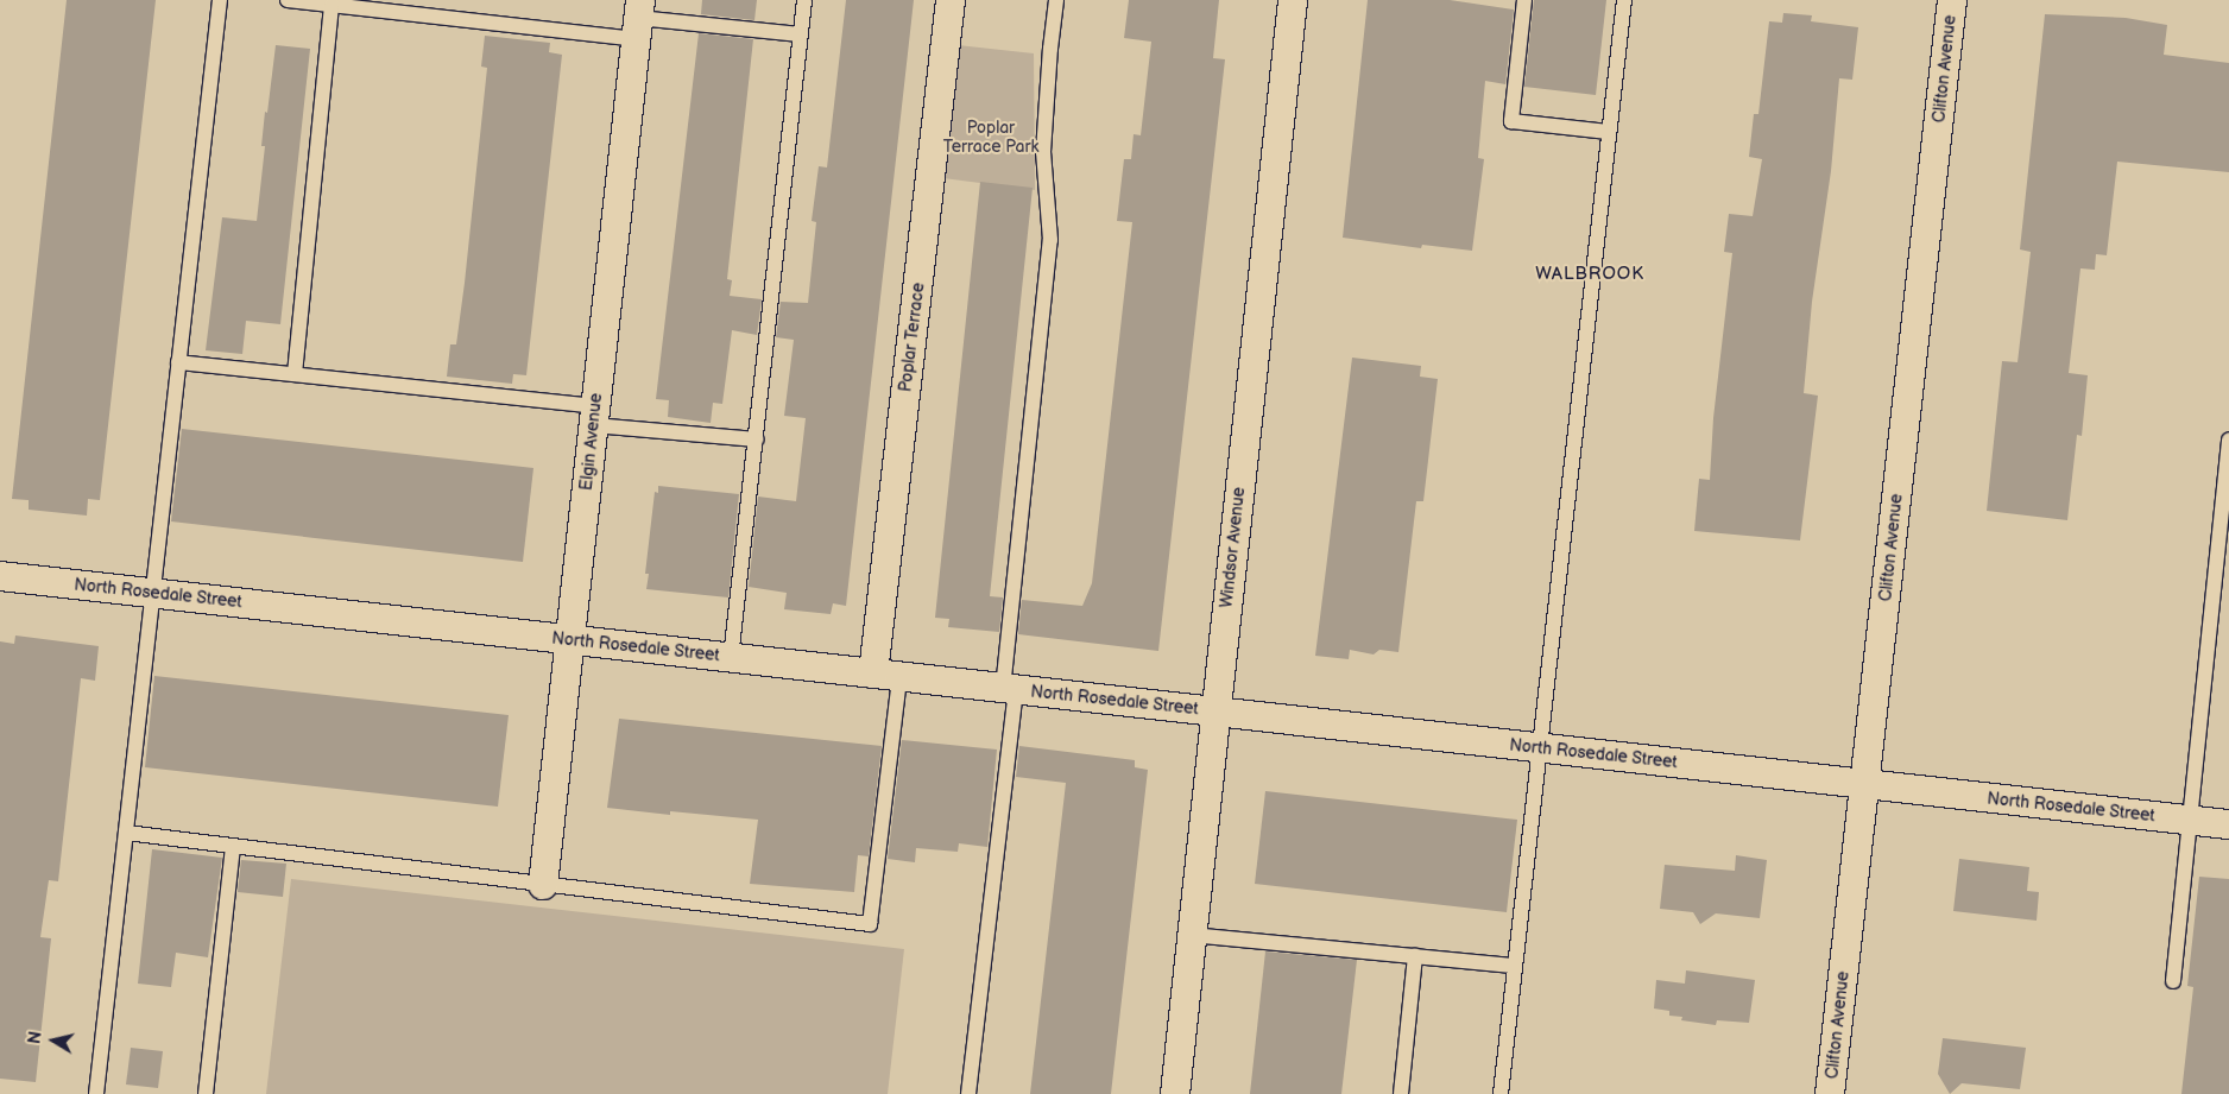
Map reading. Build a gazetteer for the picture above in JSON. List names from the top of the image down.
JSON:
{
  "streets": {
    "street": [
      "Clifton Avenue",
      "Poplar Terrace",
      "Elgin Avenue",
      "Windsor Avenue",
      "North Rosedale Street"
    ]
  },
  "crossings": [
    ["Clifton Avenue", "North Rosedale Street"],
    ["Poplar Terrace", "North Rosedale Street"],
    ["Elgin Avenue", "North Rosedale Street"],
    ["Windsor Avenue", "North Rosedale Street"]
  ],
  "districts": ["WALBROOK"],
  "parks": ["Poplar Terrace Park"],
  "north": "left"
}
